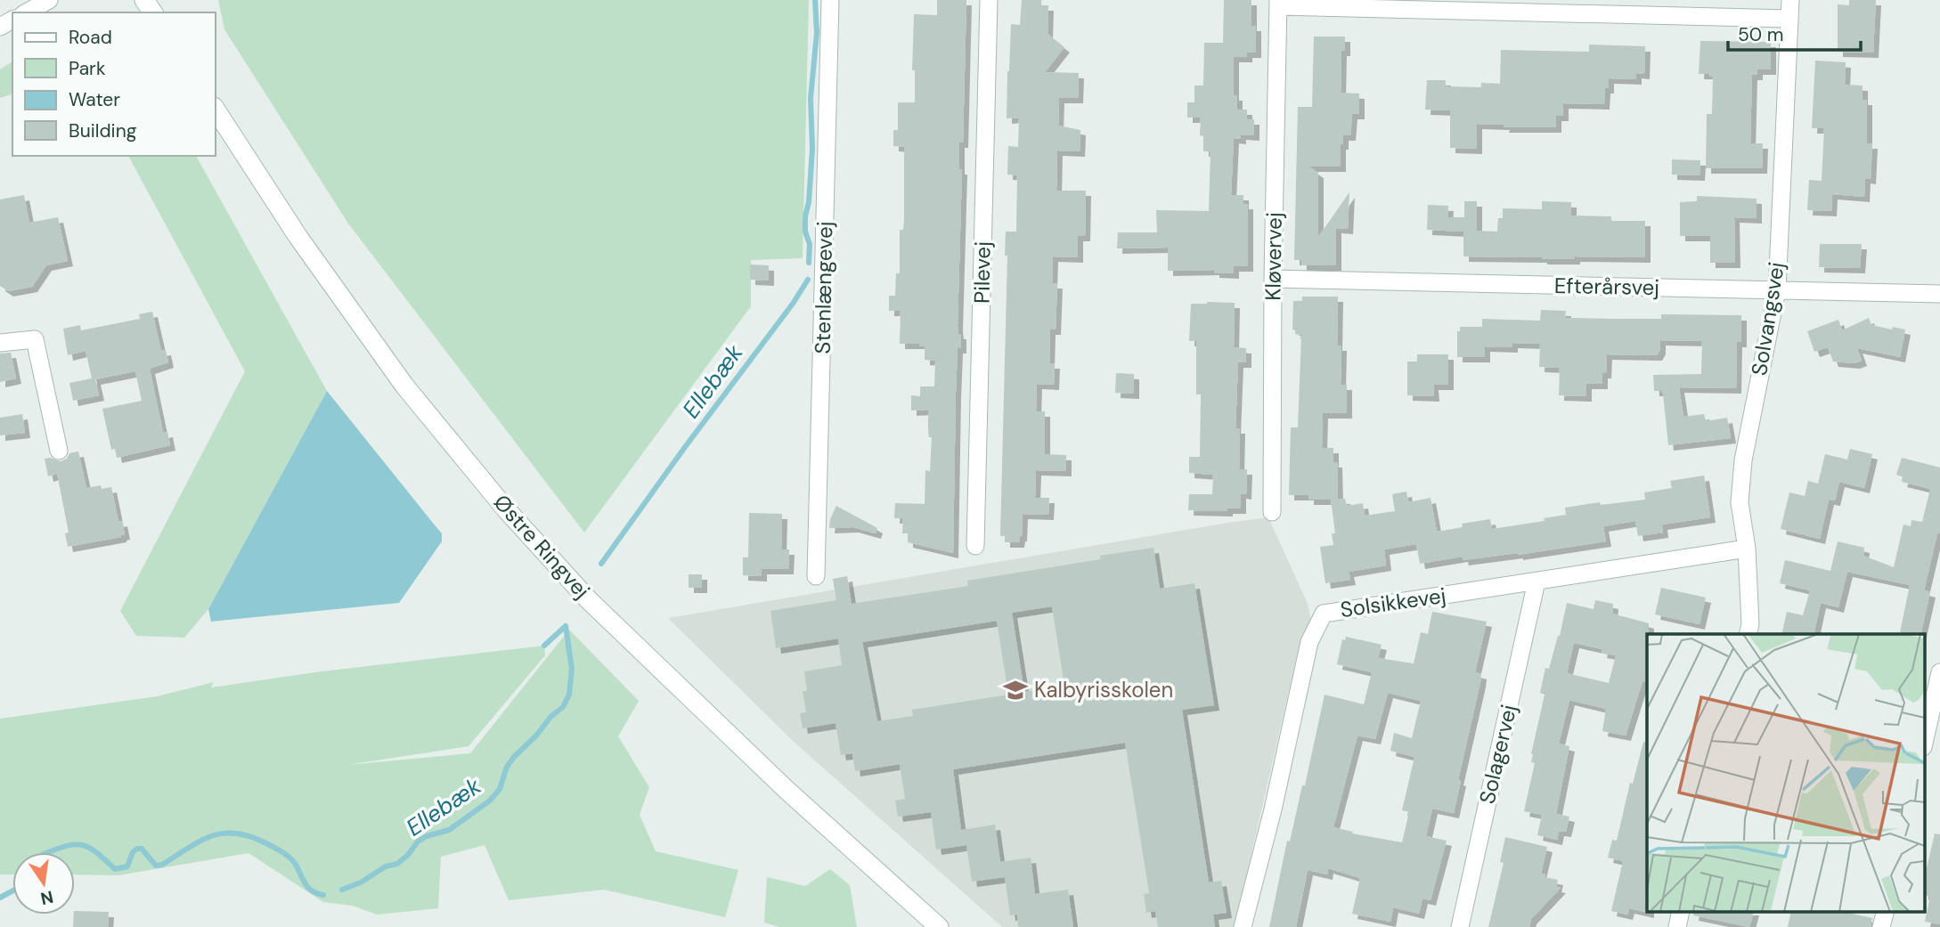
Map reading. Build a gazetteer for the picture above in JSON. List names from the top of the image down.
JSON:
{
  "streets": {
    "street": [
      "Kløvervej",
      "Pilevej",
      "Efterårsvej",
      "Stenlængevej",
      "Solvangsvej",
      "Østre Ringvej",
      "Solsikkevej",
      "Solagervej"
    ]
  },
  "crossings": [
    ["Kløvervej", "Efterårsvej"],
    ["Efterårsvej", "Solvangsvej"],
    ["Solvangsvej", "Solsikkevej"],
    ["Solsikkevej", "Solagervej"]
  ],
  "water": ["Ellebæk"],
  "places": {
    "school or university": ["Kalbyrisskolen"]
  },
  "legend": [
    "Road",
    "Park",
    "Water",
    "Building"
  ],
  "scale_bar": "50 m",
  "north": "bottom"
}
